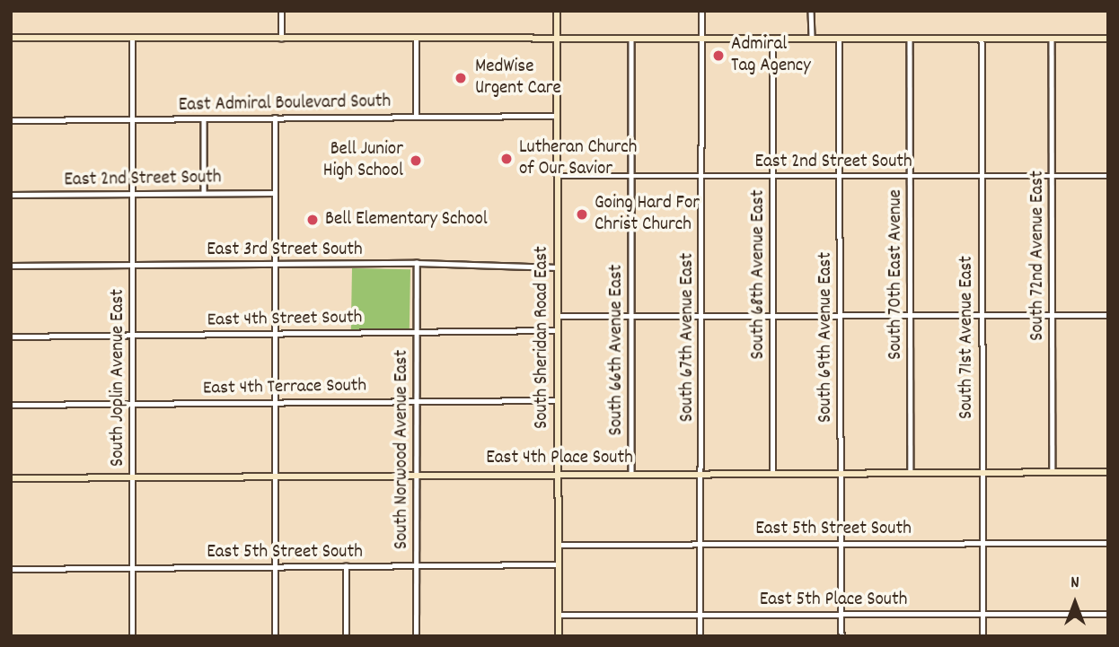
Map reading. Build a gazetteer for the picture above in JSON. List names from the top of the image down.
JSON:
{
  "streets": {
    "main road": ["South Sheridan Road East", "East 4th Place South"],
    "street": [
      "East Admiral Boulevard South",
      "East 2nd Street South",
      "East 3rd Street South",
      "South 72nd Avenue East",
      "South 68th Avenue East",
      "South 70th East Avenue",
      "East 4th Street South",
      "South 67th Avenue East",
      "South 69th Avenue East",
      "South 71st Avenue East",
      "South 66th Avenue East",
      "South Joplin Avenue East",
      "East 4th Terrace South",
      "South Norwood Avenue East",
      "East 5th Street South",
      "East 5th Place South"
    ]
  },
  "crossings": [
    ["East Admiral Boulevard South", "South Sheridan Road East"],
    ["East Admiral Boulevard South", "South Joplin Avenue East"],
    ["East 2nd Street South", "South 72nd Avenue East"],
    ["East 2nd Street South", "South 68th Avenue East"],
    ["East 2nd Street South", "South 70th East Avenue"],
    ["East 2nd Street South", "South Sheridan Road East"],
    ["East 2nd Street South", "South 67th Avenue East"],
    ["East 2nd Street South", "South 69th Avenue East"],
    ["East 2nd Street South", "South 71st Avenue East"],
    ["East 2nd Street South", "South 66th Avenue East"],
    ["East 2nd Street South", "South Joplin Avenue East"],
    ["East 3rd Street South", "South Sheridan Road East"],
    ["East 3rd Street South", "South Joplin Avenue East"],
    ["East 3rd Street South", "South Norwood Avenue East"],
    ["South 72nd Avenue East", "East 4th Place South"],
    ["South 68th Avenue East", "East 4th Place South"],
    ["South 70th East Avenue", "East 4th Place South"],
    ["East 4th Street South", "South Sheridan Road East"],
    ["East 4th Street South", "South Joplin Avenue East"],
    ["East 4th Street South", "South Norwood Avenue East"],
    ["South Sheridan Road East", "East 4th Terrace South"],
    ["South Sheridan Road East", "East 4th Place South"],
    ["South Sheridan Road East", "East 5th Street South"],
    ["South Sheridan Road East", "East 5th Place South"],
    ["South 67th Avenue East", "East 4th Place South"],
    ["South 67th Avenue East", "East 5th Street South"],
    ["South 67th Avenue East", "East 5th Place South"],
    ["South 69th Avenue East", "East 4th Place South"],
    ["South 69th Avenue East", "East 5th Street South"],
    ["South 69th Avenue East", "East 5th Place South"],
    ["South 71st Avenue East", "East 4th Place South"],
    ["South 71st Avenue East", "East 5th Street South"],
    ["South 71st Avenue East", "East 5th Place South"],
    ["South 66th Avenue East", "East 4th Place South"],
    ["South Joplin Avenue East", "East 4th Terrace South"],
    ["South Joplin Avenue East", "East 4th Place South"],
    ["South Joplin Avenue East", "East 5th Street South"],
    ["East 4th Terrace South", "South Norwood Avenue East"],
    ["South Norwood Avenue East", "East 4th Place South"],
    ["South Norwood Avenue East", "East 5th Street South"]
  ],
  "places": [
    "Admiral Tag Agency",
    "MedWise Urgent Care",
    "Lutheran Church of Our Savior",
    "Bell Junior High School",
    "Going Hard For Christ Church",
    "Bell Elementary School"
  ],
  "north": "top"
}
